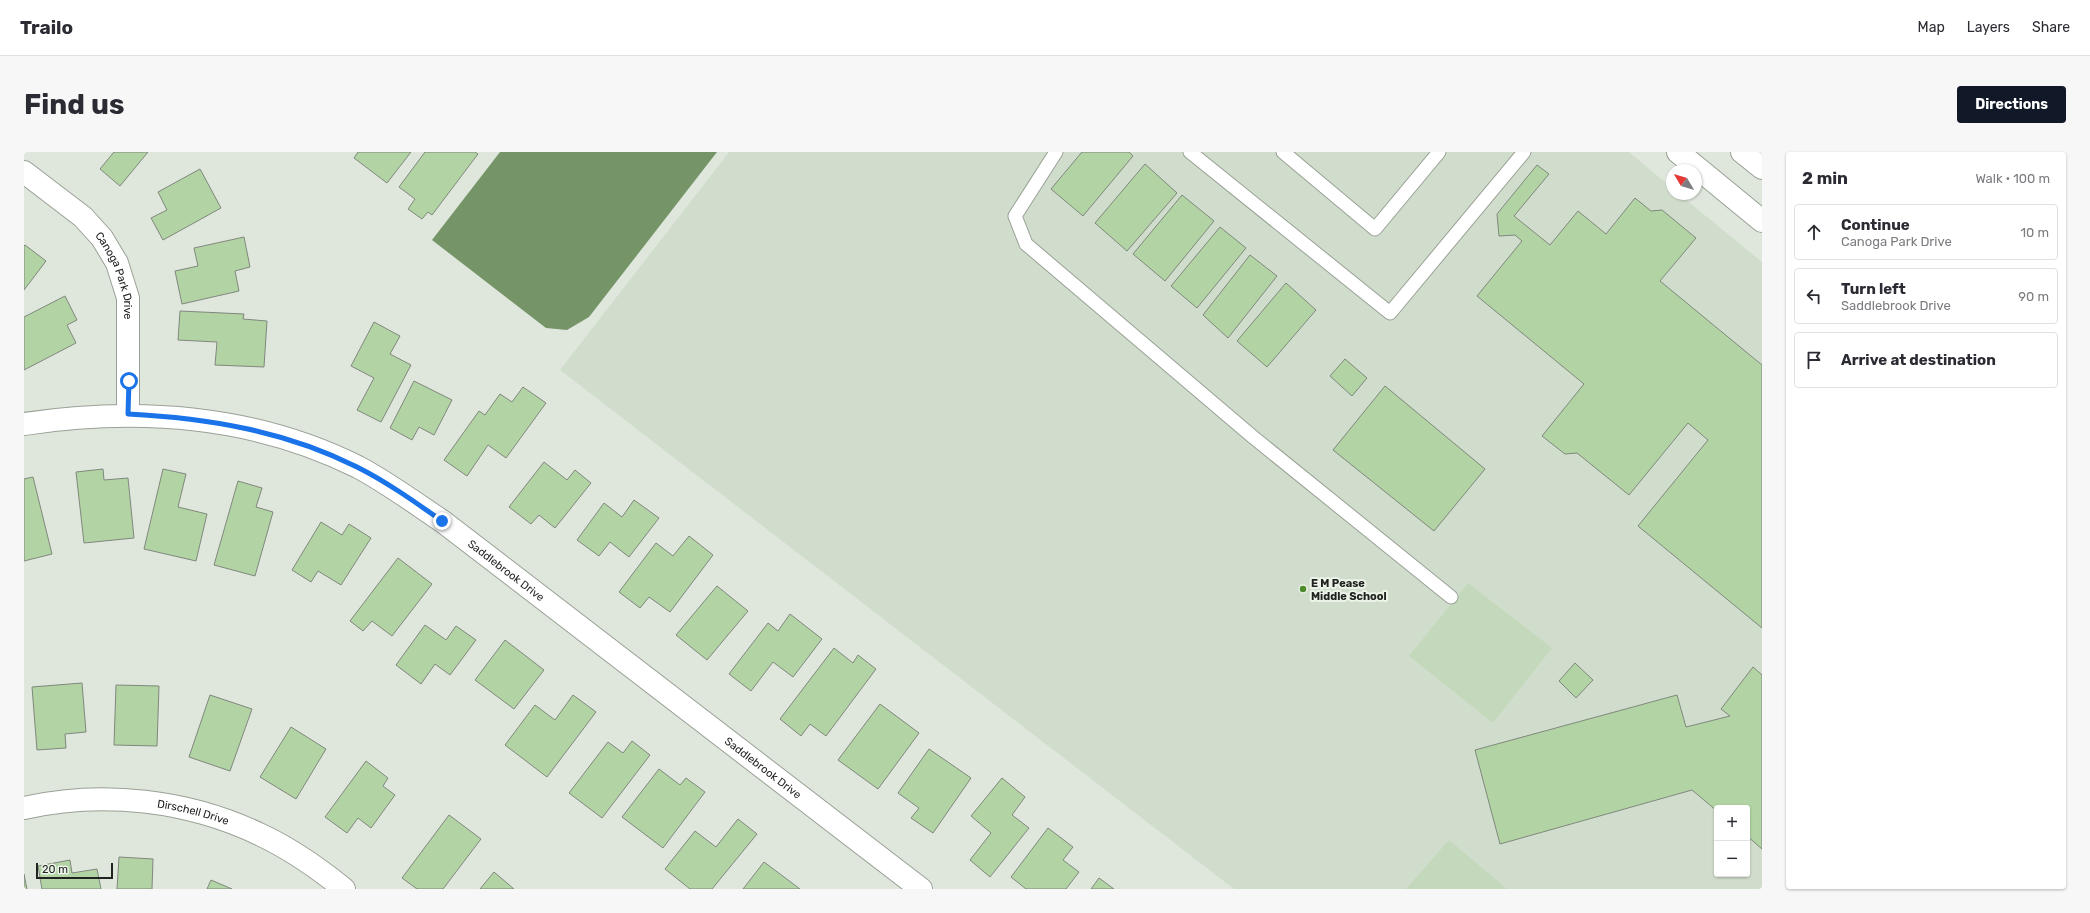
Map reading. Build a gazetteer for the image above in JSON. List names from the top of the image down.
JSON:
{
  "streets": {
    "street": ["Canoga Park Drive", "Saddlebrook Drive", "Dirschell Drive"]
  },
  "crossings": [
    ["Canoga Park Drive", "Saddlebrook Drive"]
  ],
  "places": ["E M Pease Middle School"],
  "scale_bar": "20 m",
  "north": "top left",
  "page": {
    "header": "Trailo",
    "nav": ["Map", "Layers", "Share"],
    "buttons": "Directions",
    "title": "Find us",
    "heading": ["2 min", "Walk · 100 m"],
    "list": [
      ["Continue", "Canoga Park Drive", "10 m"],
      ["Turn left", "Saddlebrook Drive", "90 m"],
      "Arrive at destination"
    ],
    "map_buttons": ["+", "−"],
    "scale": "20 m"
  }
}
